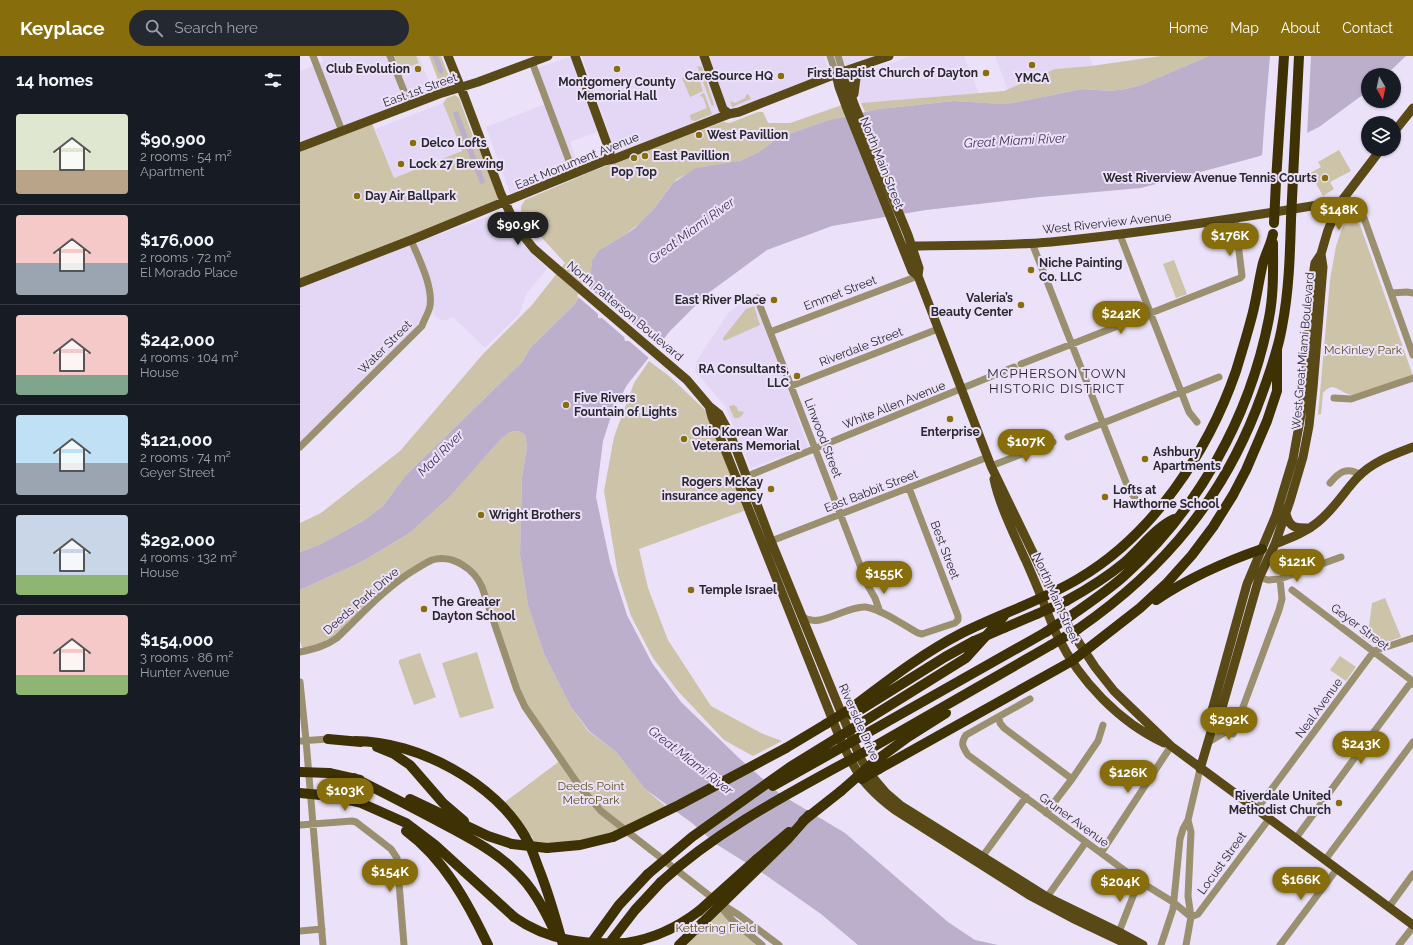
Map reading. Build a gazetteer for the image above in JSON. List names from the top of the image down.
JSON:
{
  "streets": {
    "main road": [
      "East 1st Street",
      "East Monument Avenue",
      "North Main Street",
      "West Riverview Avenue",
      "North Patterson Boulevard",
      "West Great Miami Boulevard",
      "Riverside Drive"
    ],
    "street": [
      "Emmet Street",
      "Water Street",
      "Riverdale Street",
      "White Allen Avenue",
      "Linwood Street",
      "East Babbit Street",
      "Best Street",
      "Deeds Park Drive",
      "Geyer Street",
      "Neal Avenue",
      "Gruner Avenue",
      "Locust Street"
    ]
  },
  "crossings": [
    ["East 1st Street", "North Patterson Boulevard"],
    ["East Monument Avenue", "North Main Street"],
    ["East Monument Avenue", "North Patterson Boulevard"],
    ["East Monument Avenue", "Water Street"],
    ["North Main Street", "West Riverview Avenue"],
    ["North Main Street", "Emmet Street"],
    ["North Main Street", "Riverdale Street"],
    ["North Main Street", "West Great Miami Boulevard"],
    ["North Main Street", "White Allen Avenue"],
    ["North Main Street", "East Babbit Street"],
    ["North Main Street", "Neal Avenue"],
    ["North Main Street", "Locust Street"],
    ["West Riverview Avenue", "West Great Miami Boulevard"],
    ["Emmet Street", "Linwood Street"],
    ["North Patterson Boulevard", "Riverside Drive"],
    ["Riverdale Street", "Linwood Street"],
    ["White Allen Avenue", "Linwood Street"],
    ["White Allen Avenue", "Riverside Drive"],
    ["Linwood Street", "East Babbit Street"],
    ["Linwood Street", "Best Street"],
    ["East Babbit Street", "Best Street"],
    ["East Babbit Street", "Riverside Drive"],
    ["Geyer Street", "Neal Avenue"],
    ["Gruner Avenue", "Locust Street"]
  ],
  "districts": ["MCPHERSON TOWN HISTORIC DISTRICT"],
  "water": ["Great Miami River", "Mad River"],
  "parks": ["McKinley Park", "Deeds Point MetroPark", "Kettering Field"],
  "places": [
    "YMCA",
    "Club Evolution",
    "Montgomery County Memorial Hall",
    "First Baptist Church of Dayton",
    "CareSource HQ",
    "West Pavillion",
    "Delco Lofts",
    "East Pavillion",
    "Pop Top",
    "Lock 27 Brewing",
    "West Riverview Avenue Tennis Courts",
    "Day Air Ballpark",
    "Niche Painting Co. LLC",
    "East River Place",
    "Valeria’s Beauty Center",
    "RA Consultants, LLC",
    "Five Rivers Fountain of Lights",
    "Enterprise",
    "Ohio Korean War Veterans Memorial",
    "Ashbury Apartments",
    "Rogers McKay insurance agency",
    "Lofts at Hawthorne School",
    "Wright Brothers",
    "Temple Israel",
    "The Greater Dayton School",
    "Riverdale United Methodist Church"
  ],
  "north": "bottom",
  "page": {
    "header": "Keyplace",
    "search": "Search here",
    "nav": [
      "Home",
      "Map",
      "About",
      "Contact"
    ],
    "heading": "14 homes",
    "list": [
      {
        "name": "$90,900",
        "note": "2 rooms · 54 m² · Apartment"
      },
      {
        "name": "$176,000",
        "note": "2 rooms · 72 m² · El Morado Place"
      },
      {
        "name": "$242,000",
        "note": "4 rooms · 104 m² · House"
      },
      {
        "name": "$121,000",
        "note": "2 rooms · 74 m² · Geyer Street"
      },
      {
        "name": "$292,000",
        "note": "4 rooms · 132 m² · House"
      },
      {
        "name": "$154,000",
        "note": "3 rooms · 86 m² · Hunter Avenue"
      }
    ],
    "price": [
      "$148K",
      "$90.9K",
      "$176K",
      "$242K",
      "$107K",
      "$121K",
      "$155K",
      "$292K",
      "$243K",
      "$126K",
      "$103K",
      "$154K",
      "$166K",
      "$204K"
    ]
  }
}
